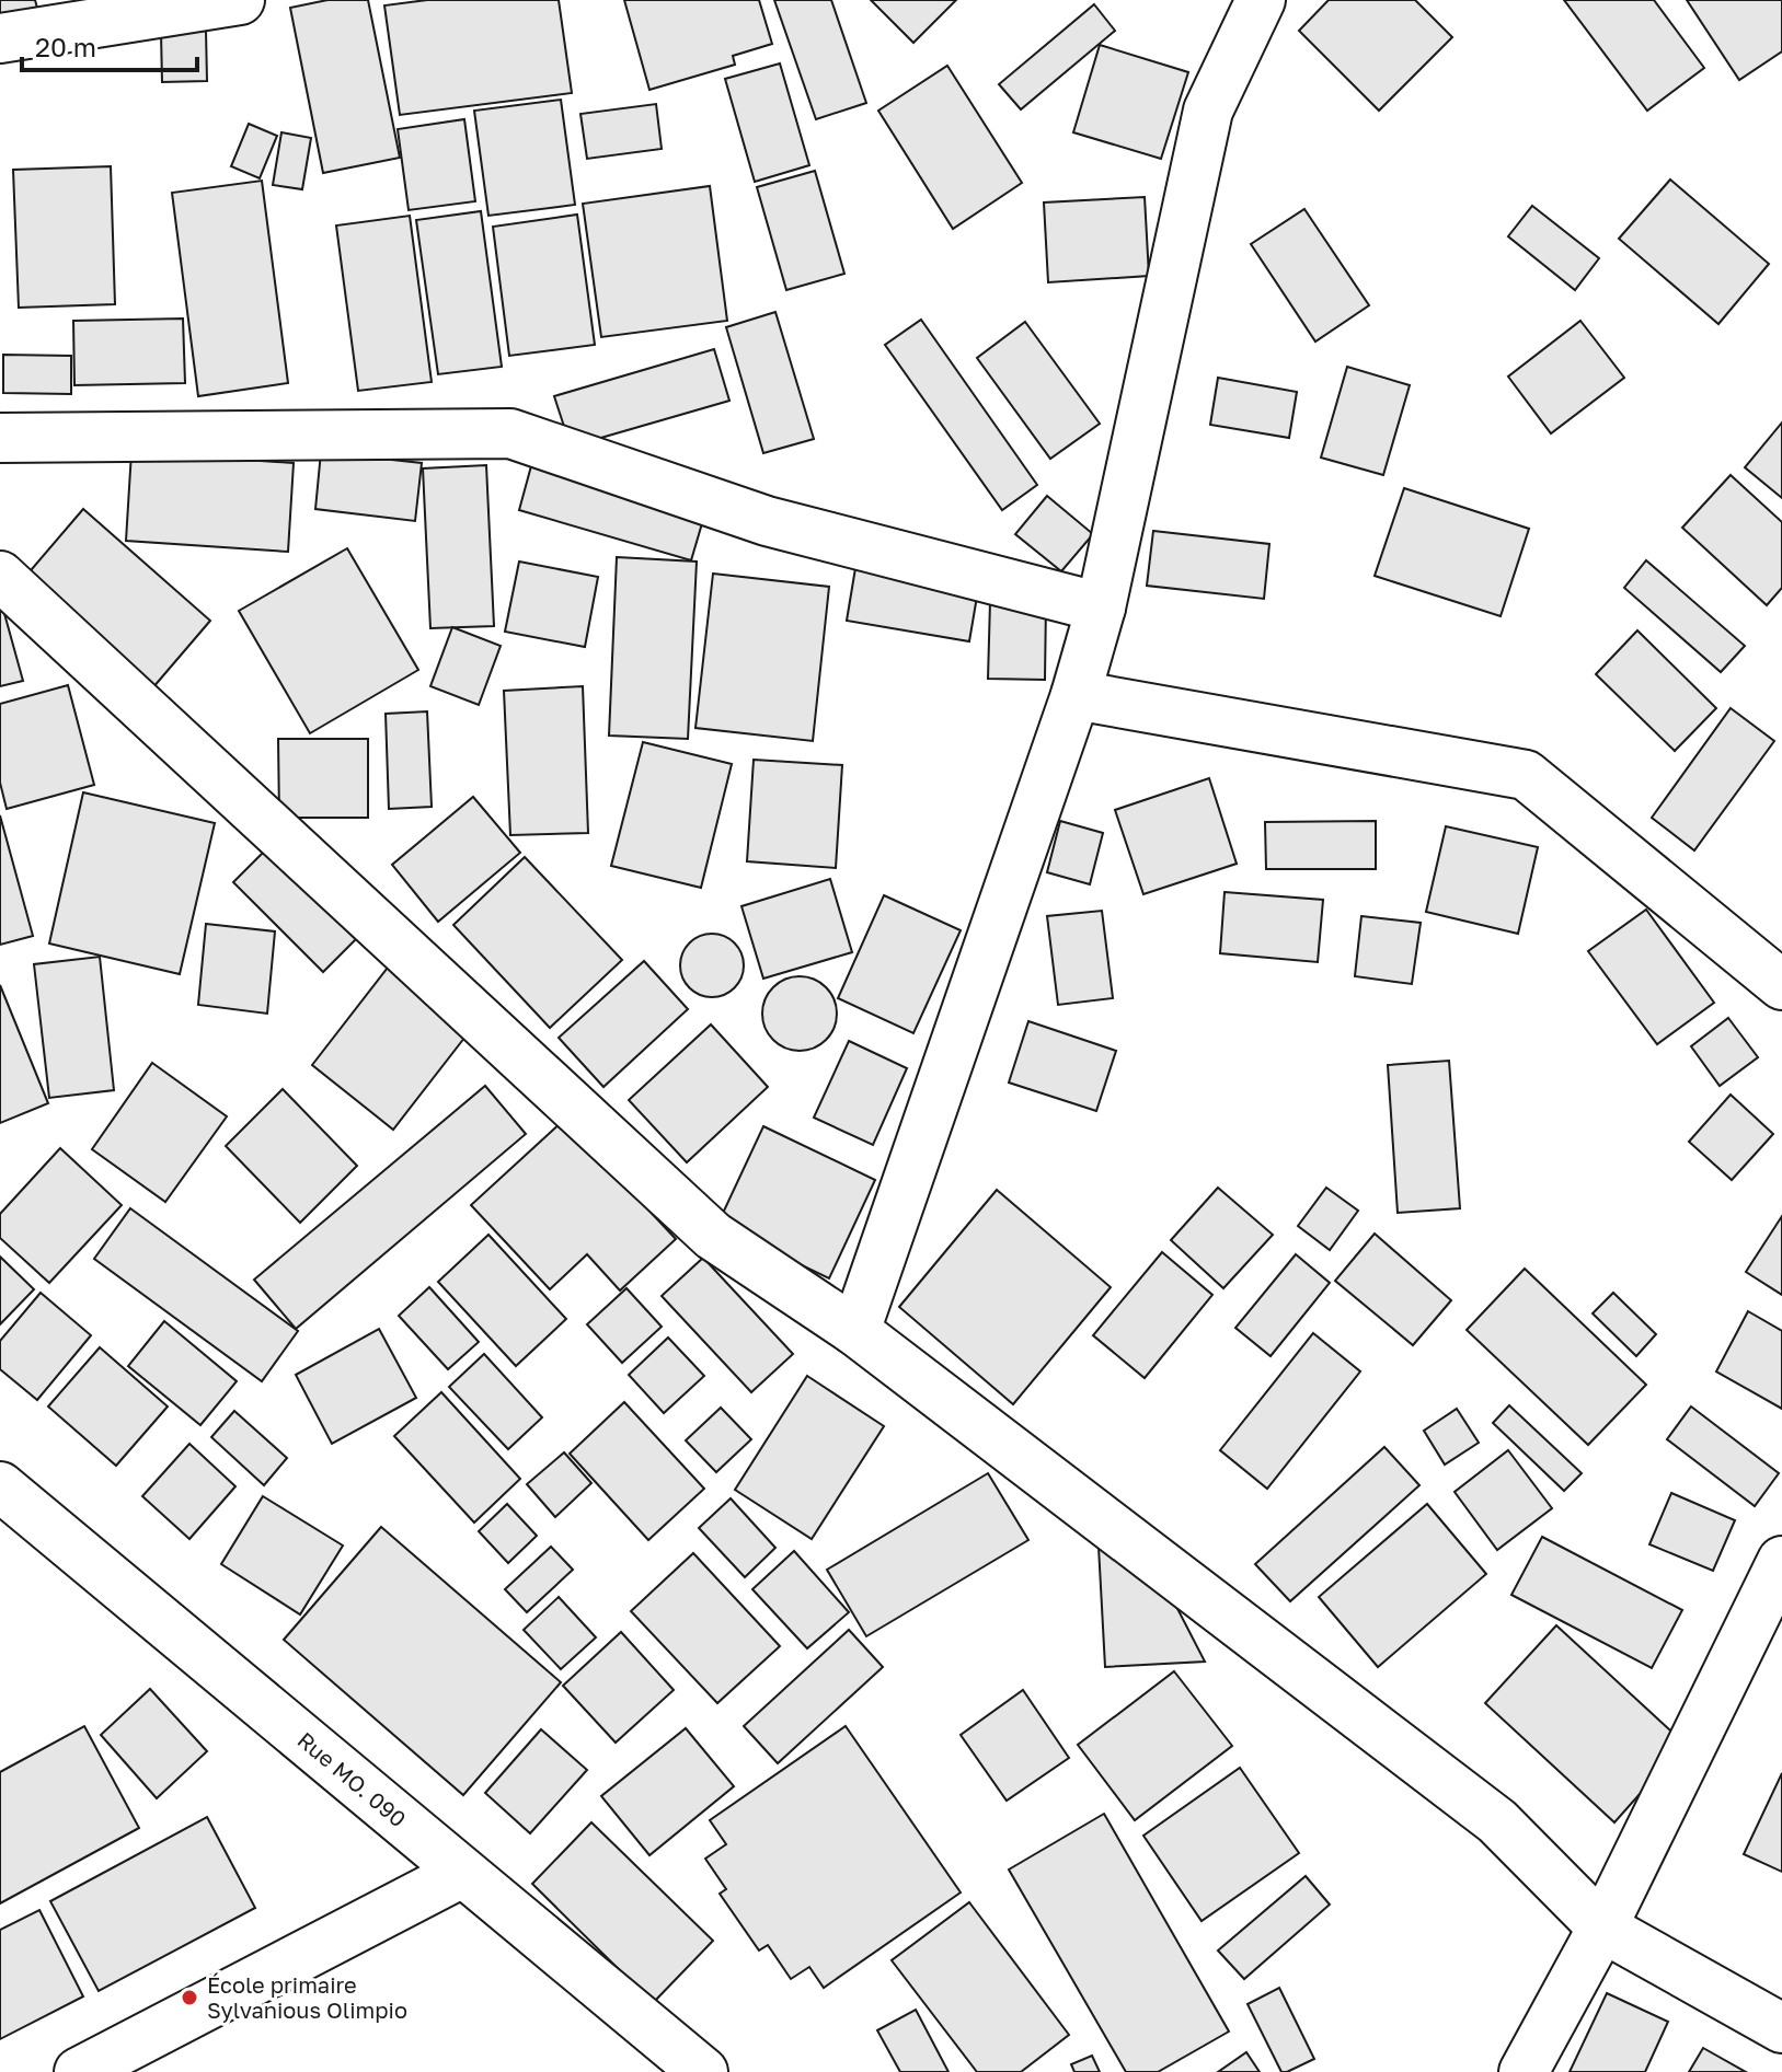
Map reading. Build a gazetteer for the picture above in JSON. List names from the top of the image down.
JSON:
{
  "streets": {
    "street": ["Rue MO. 090"]
  },
  "places": ["École primaire Sylvanious Olimpio"],
  "scale_bar": "20 m"
}
